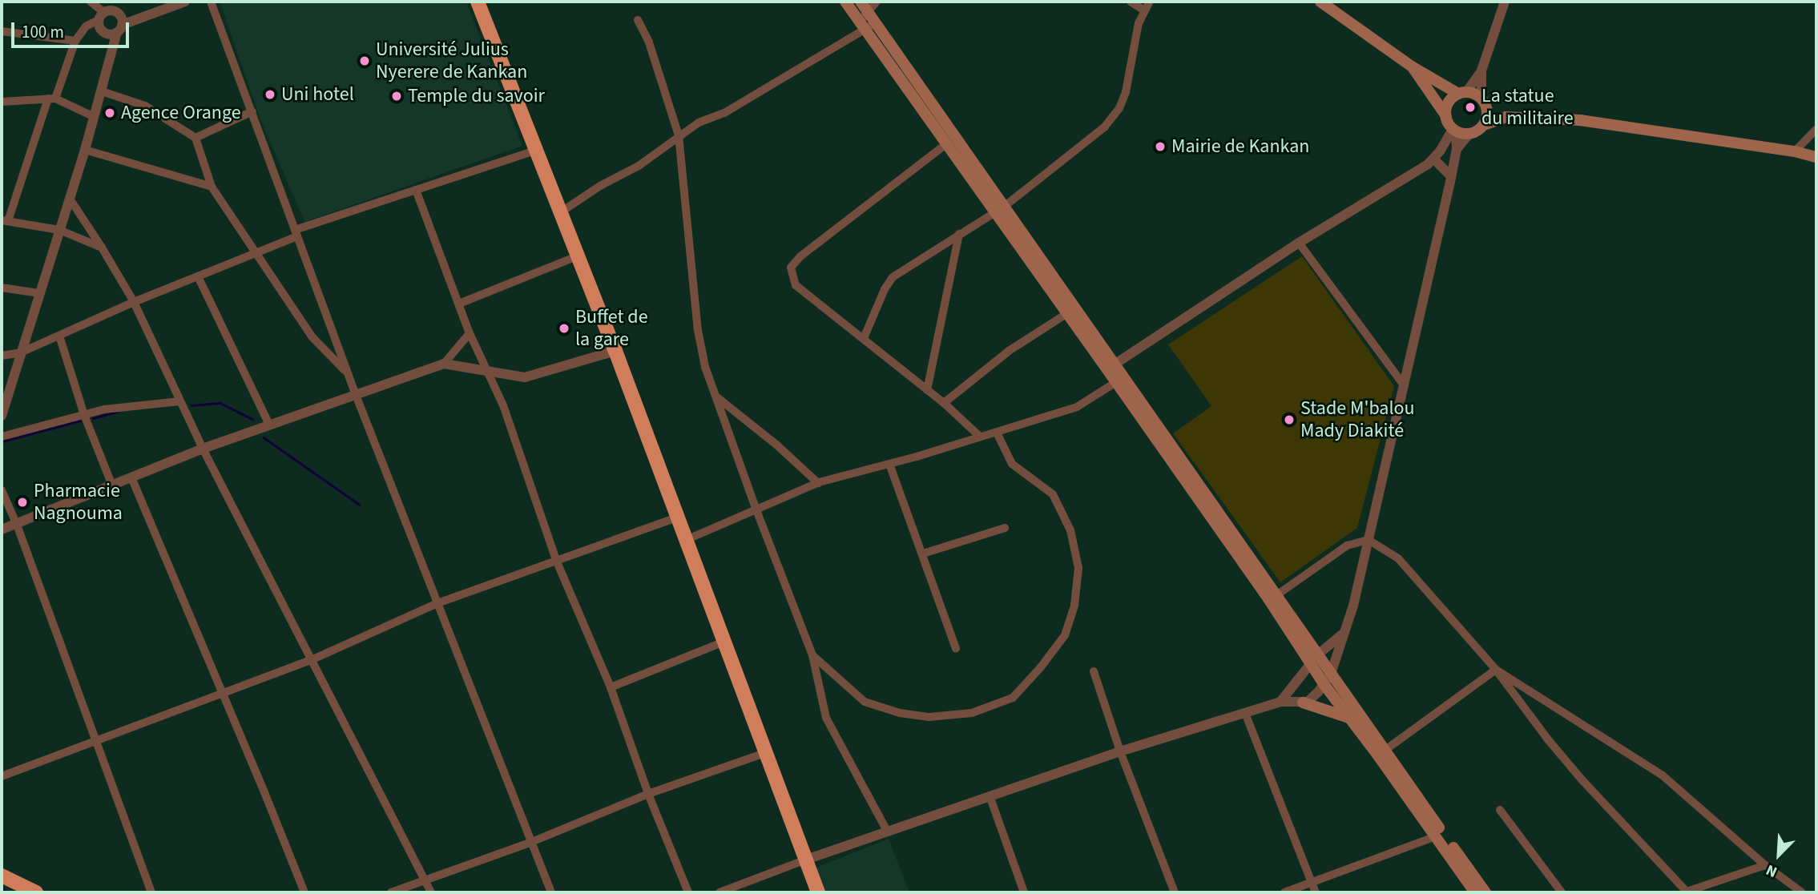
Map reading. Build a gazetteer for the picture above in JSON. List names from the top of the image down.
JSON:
{
  "places": [
    "Université Julius Nyerere de Kankan",
    "Uni hotel",
    "Temple du savoir",
    "La statue du militaire",
    "Agence Orange",
    "Mairie de Kankan",
    "Buffet de la gare",
    "Stade M'balou Mady Diakité",
    "Pharmacie Nagnouma"
  ],
  "scale_bar": "100 m",
  "north": "bottom left"
}
